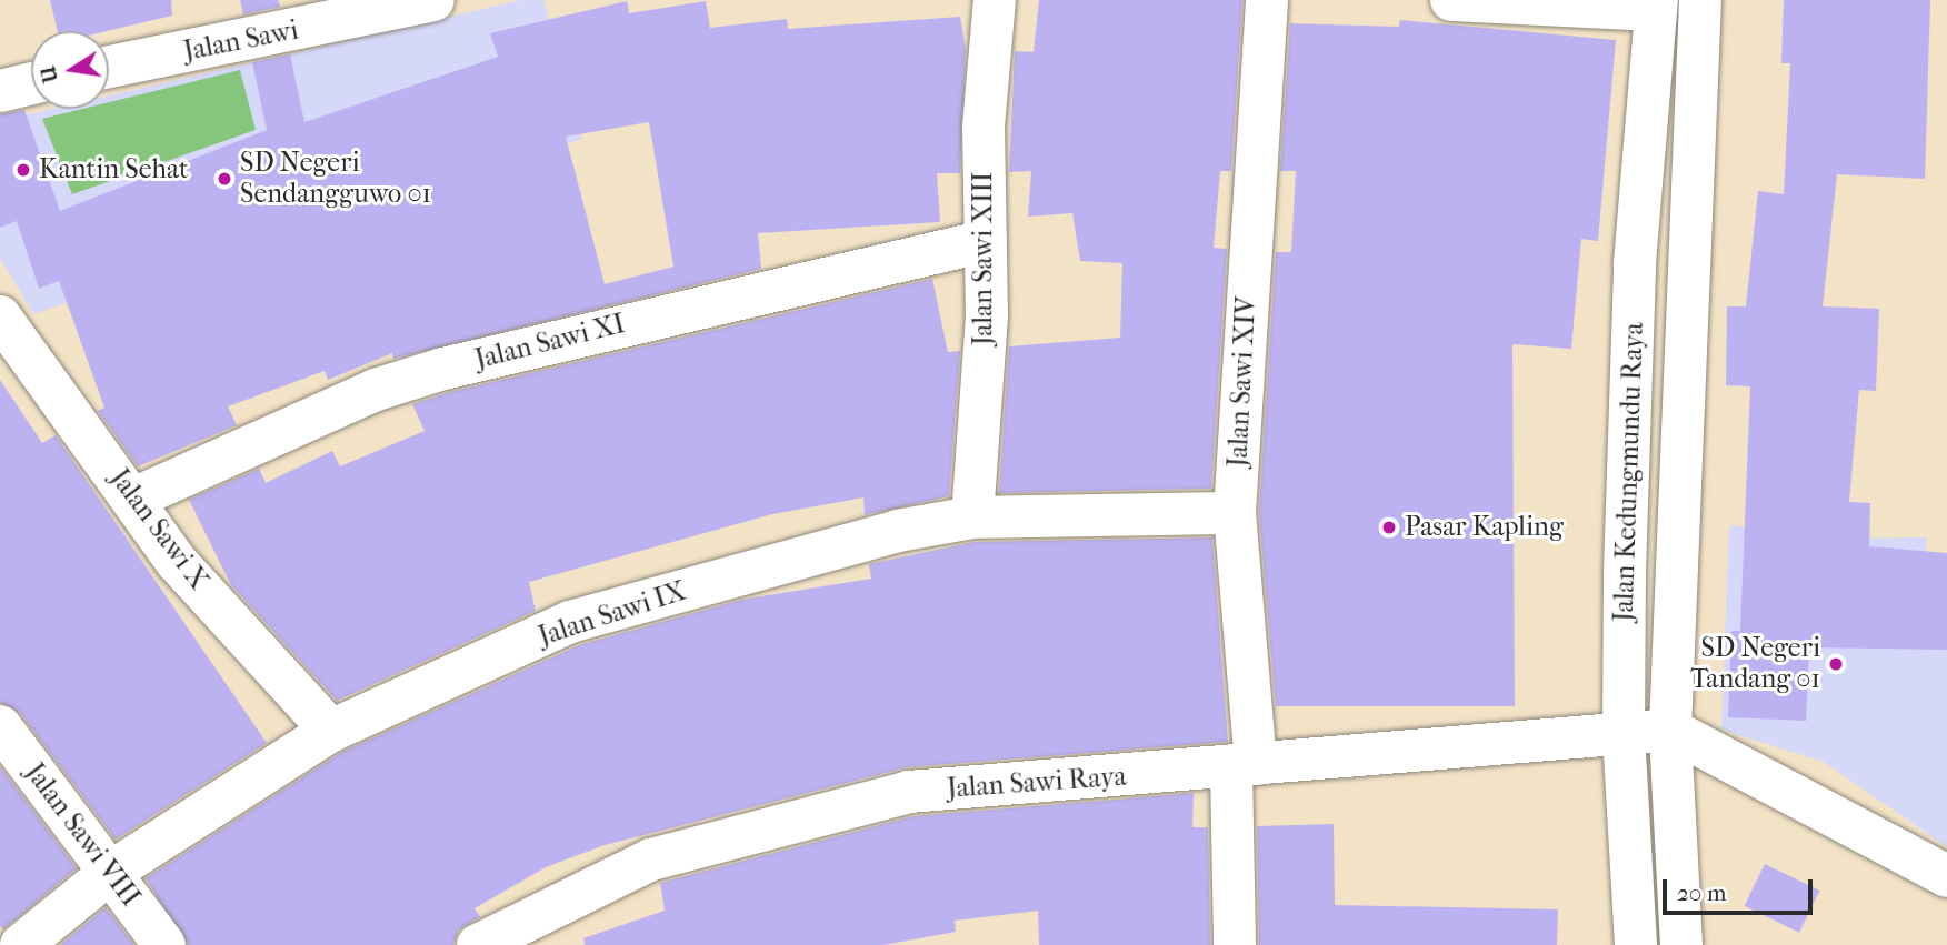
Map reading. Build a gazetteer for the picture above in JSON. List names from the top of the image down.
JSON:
{
  "streets": {
    "street": [
      "Jalan Sawi",
      "Jalan Sawi XIII",
      "Jalan Sawi XI",
      "Jalan Sawi XIV",
      "Jalan Kedungmundu Raya",
      "Jalan Sawi X",
      "Jalan Sawi IX",
      "Jalan Sawi Raya",
      "Jalan Sawi VIII"
    ]
  },
  "crossings": [
    ["Jalan Sawi XIII", "Jalan Sawi XI"],
    ["Jalan Sawi XIII", "Jalan Sawi IX"],
    ["Jalan Sawi XI", "Jalan Sawi X"],
    ["Jalan Sawi XIV", "Jalan Sawi IX"],
    ["Jalan Sawi XIV", "Jalan Sawi Raya"],
    ["Jalan Kedungmundu Raya", "Jalan Sawi Raya"],
    ["Jalan Sawi X", "Jalan Sawi IX"],
    ["Jalan Sawi IX", "Jalan Sawi VIII"]
  ],
  "places": [
    "Kantin Sehat",
    "SD Negeri Sendangguwo 01",
    "Pasar Kapling",
    "SD Negeri Tandang 01"
  ],
  "scale_bar": "20 m",
  "north": "left"
}
